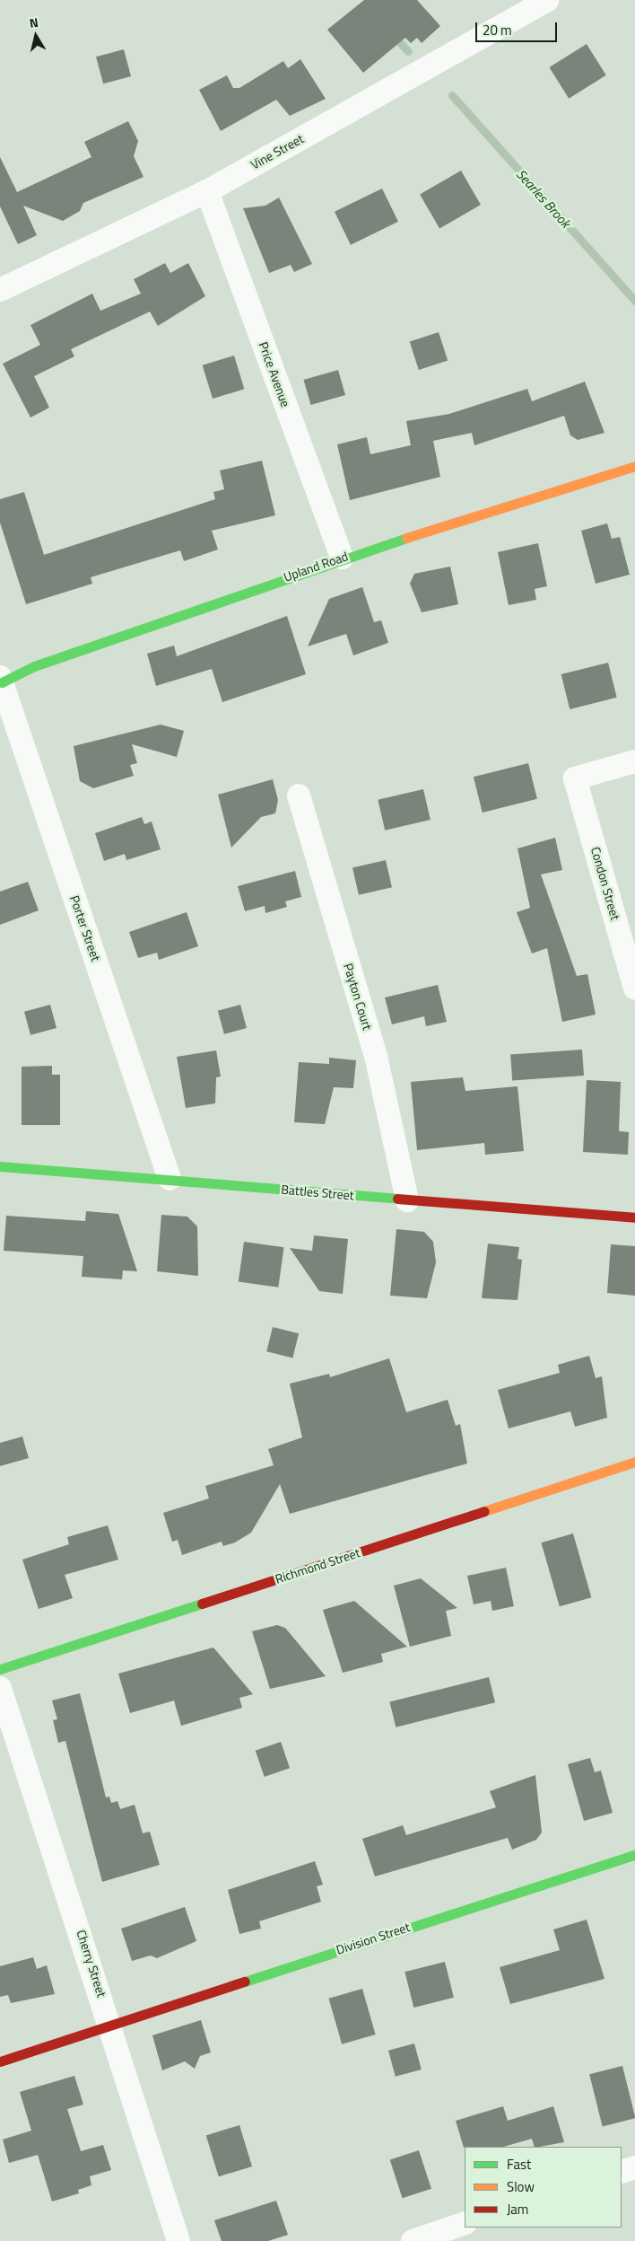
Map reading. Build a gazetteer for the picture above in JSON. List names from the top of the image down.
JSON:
{
  "streets": {
    "street": [
      "Vine Street",
      "Price Avenue",
      "Upland Road",
      "Condon Street",
      "Porter Street",
      "Payton Court",
      "Battles Street",
      "Richmond Street",
      "Division Street",
      "Cherry Street"
    ]
  },
  "crossings": [
    ["Vine Street", "Price Avenue"],
    ["Price Avenue", "Upland Road"],
    ["Upland Road", "Porter Street"],
    ["Porter Street", "Battles Street"],
    ["Payton Court", "Battles Street"],
    ["Division Street", "Cherry Street"]
  ],
  "water": ["Searles Brook"],
  "legend": ["Fast", "Slow", "Jam"],
  "scale_bar": "20 m",
  "north": "top"
}
